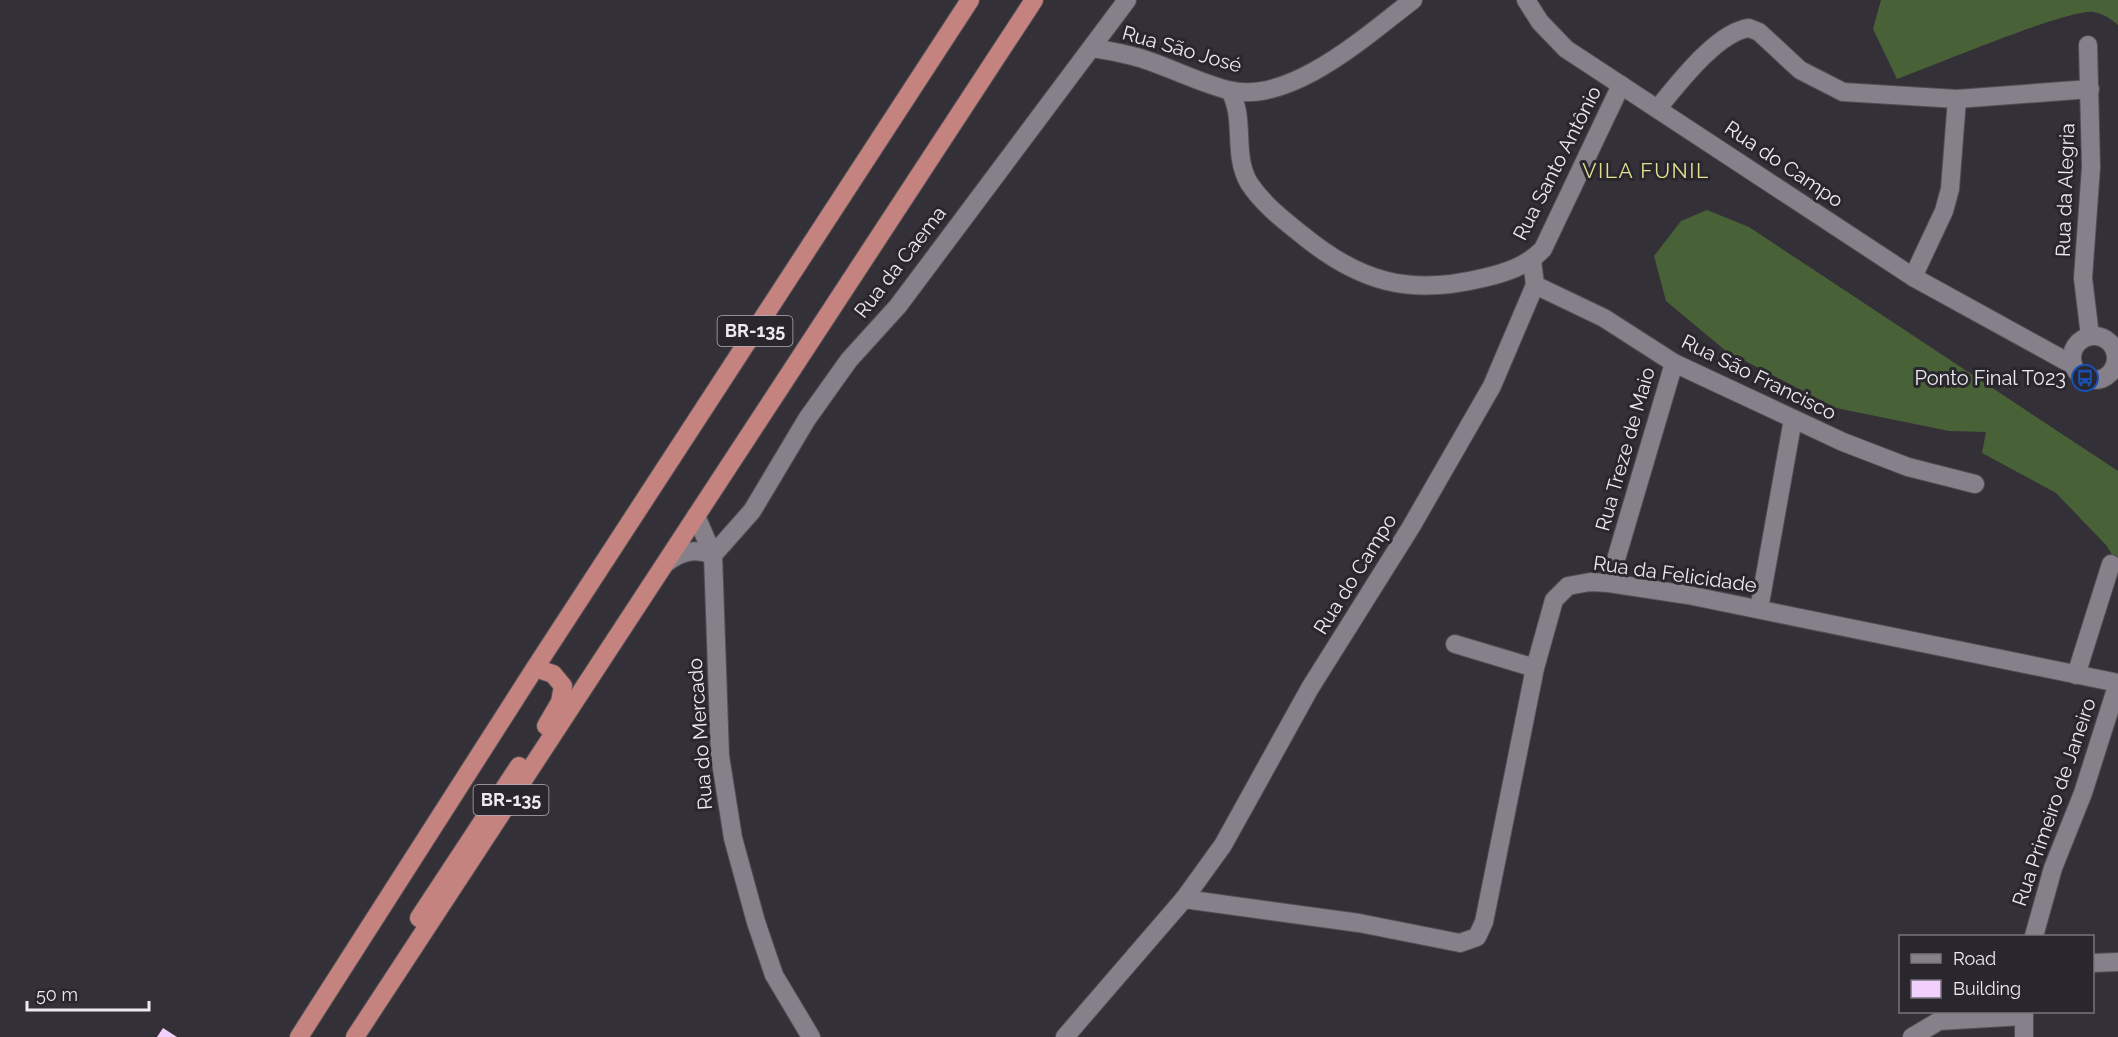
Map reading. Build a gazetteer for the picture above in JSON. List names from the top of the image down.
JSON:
{
  "streets": {
    "highway": ["BR-135"],
    "street": [
      "Rua São José",
      "Rua Santo Antônio",
      "Rua do Campo",
      "Rua da Alegria",
      "Rua da Caema",
      "Rua São Francisco",
      "Rua Treze de Maio",
      "Rua da Felicidade",
      "Rua do Mercado",
      "Rua Primeiro de Janeiro"
    ]
  },
  "crossings": [
    ["Rua São José", "Rua da Caema"],
    ["Rua Santo Antônio", "Rua do Campo"],
    ["Rua do Campo", "Rua da Alegria"],
    ["Rua do Campo", "Rua São Francisco"],
    ["Rua do Campo", "Rua da Felicidade"],
    ["Rua da Caema", "Rua do Mercado"],
    ["BR-135", "Rua do Mercado"],
    ["Rua São Francisco", "Rua Treze de Maio"],
    ["Rua Treze de Maio", "Rua da Felicidade"],
    ["Rua da Felicidade", "Rua Primeiro de Janeiro"]
  ],
  "districts": ["VILA FUNIL"],
  "places": {
    "bus stop": ["Ponto Final T023"]
  },
  "legend": ["Road", "Building"],
  "scale_bar": "50 m"
}
